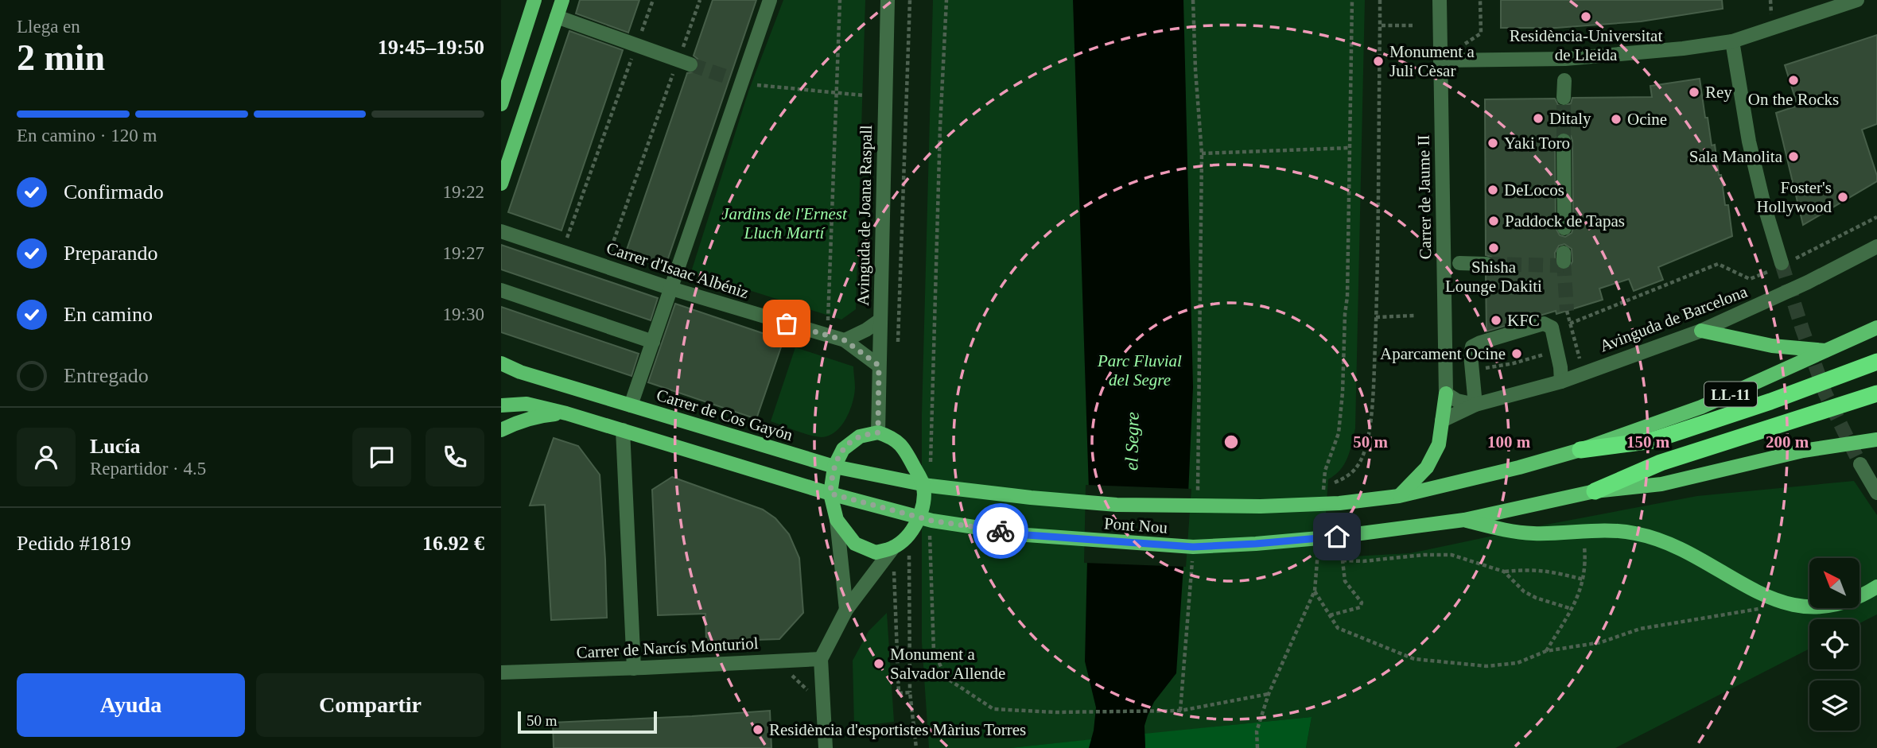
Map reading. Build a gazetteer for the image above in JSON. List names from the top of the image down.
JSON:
{
  "streets": {
    "main road": ["LL-11", "Carrer de Cos Gayón", "Pont Nou"],
    "street": [
      "Carrer de Jaume II",
      "Avinguda de Joana Raspall",
      "Carrer d'Isaac Albéniz",
      "Avinguda de Barcelona",
      "Carrer de Narcís Monturiol"
    ]
  },
  "crossings": [
    ["Avinguda de Joana Raspall", "Carrer d'Isaac Albéniz"],
    ["LL-11", "Pont Nou"],
    ["Carrer de Cos Gayón", "Pont Nou"]
  ],
  "water": ["el Segre"],
  "parks": ["Jardins de l'Ernest Lluch Martí", "Parc Fluvial del Segre"],
  "places": [
    "Residència-Universitat de Lleida",
    "Monument a Juli Cèsar",
    "On the Rocks",
    "Rey",
    "Ditaly",
    "Ocine",
    "Yaki Toro",
    "Sala Manolita",
    "DeLocos",
    "Foster's Hollywood",
    "Paddock de Tapas",
    "Shisha Lounge Dakiti",
    "KFC",
    "Aparcament Ocine",
    "Monument a Salvador Allende",
    "Residència d'esportistes Màrius Torres"
  ],
  "scale_bar": "50 m",
  "north": "top left",
  "page": {
    "heading": ["2 min", "Llega en", "19:45–19:50"],
    "panel": [
      "Lucía",
      "Repartidor · 4.5",
      "Pedido #1819",
      "16.92 €"
    ],
    "bar": "En camino · 120 m",
    "list": [
      ["Confirmado", "19:22"],
      ["Preparando", "19:27"],
      ["En camino", "19:30"],
      "Entregado"
    ],
    "buttons": ["Ayuda", "Compartir"],
    "scale": "50 m"
  },
  "rings": [
    "50 m",
    "100 m",
    "150 m",
    "200 m"
  ]
}
